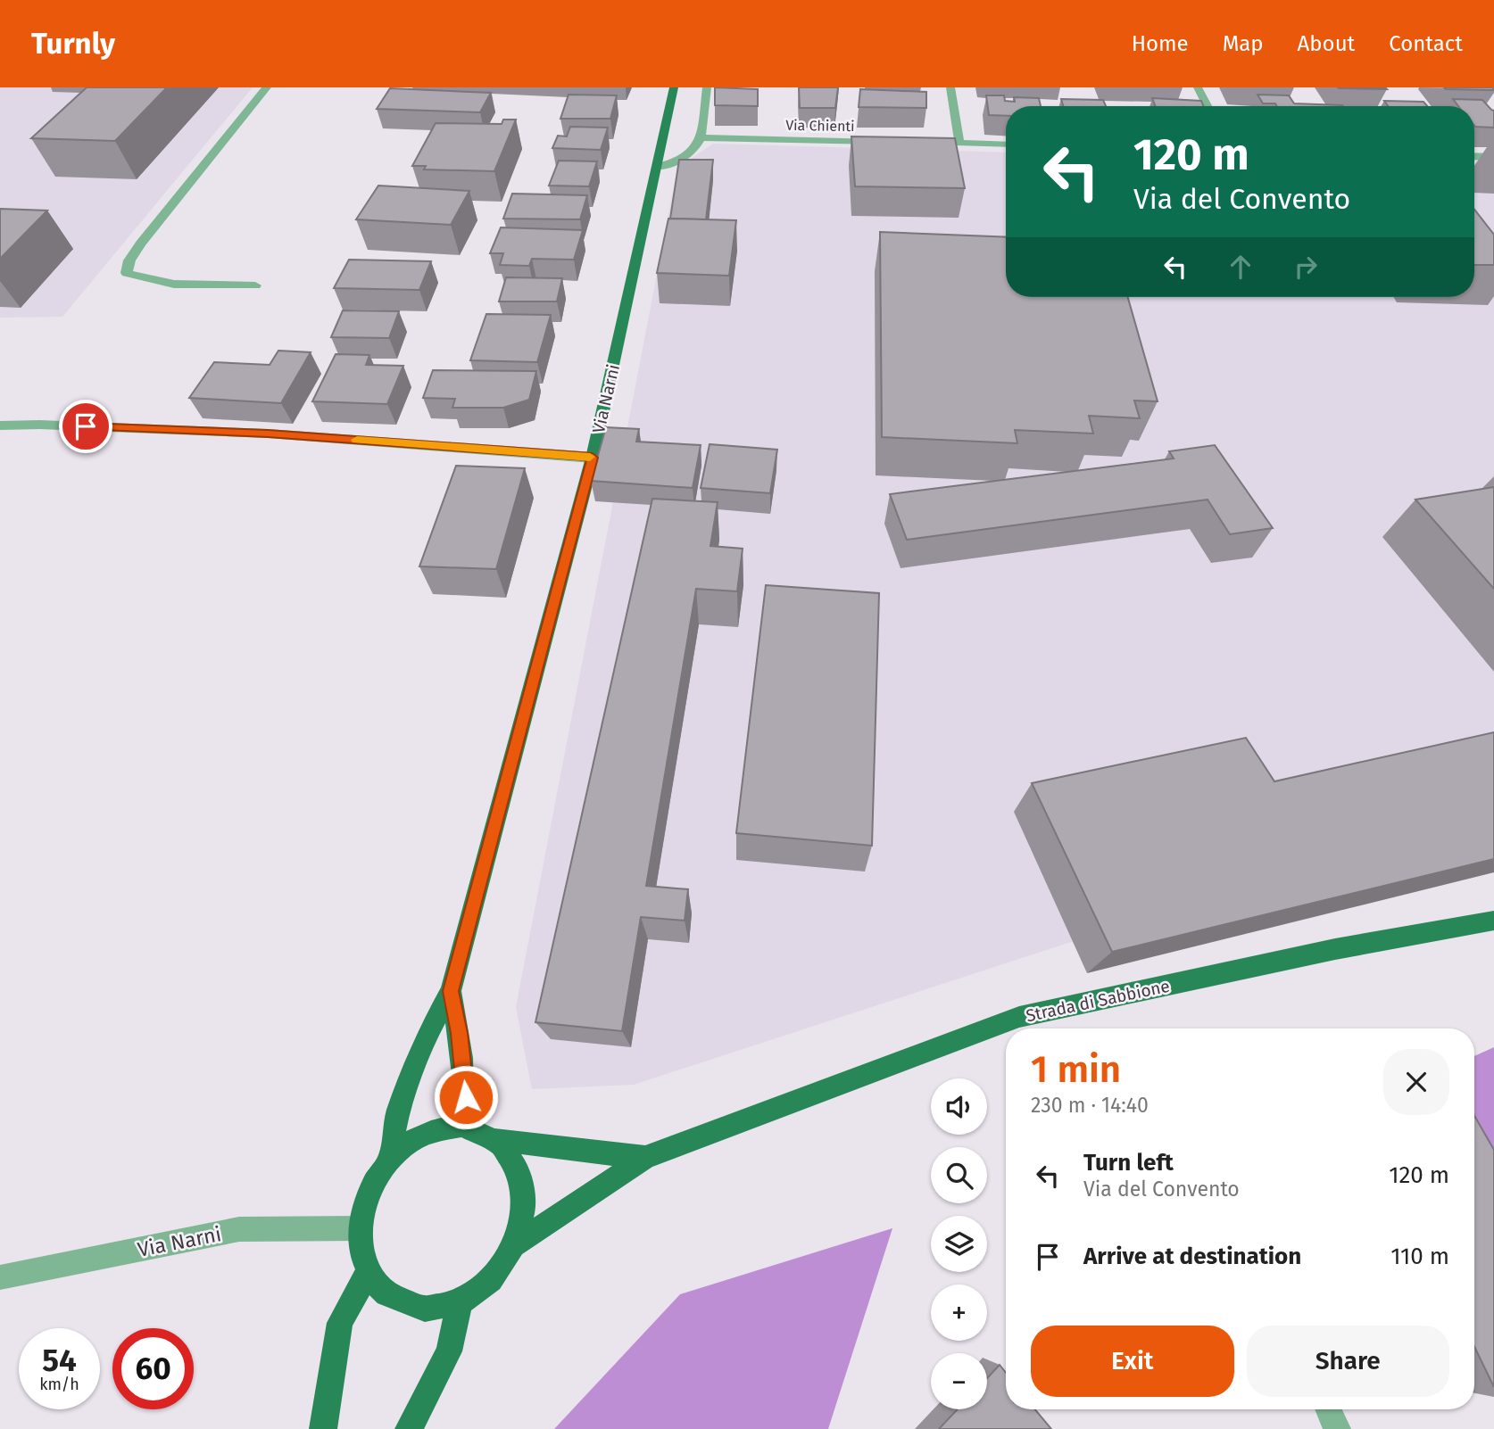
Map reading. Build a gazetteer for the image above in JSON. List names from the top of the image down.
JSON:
{
  "streets": {
    "main road": ["Via Narni", "Strada di Sabbione"],
    "street": ["Via Chienti"]
  },
  "crossings": [
    ["Via Narni", "Strada di Sabbione"]
  ],
  "page": {
    "header": "Turnly",
    "nav": [
      "Home",
      "Map",
      "About",
      "Contact"
    ],
    "turn": ["120 m", "Via del Convento"],
    "heading": ["1 min", "230 m · 14:40"],
    "map_buttons": ["+", "−"],
    "list": [
      {
        "name": "Turn left",
        "note": "Via del Convento",
        "value": "120 m"
      },
      {
        "name": "Arrive at destination",
        "value": "110 m"
      }
    ],
    "buttons": ["Exit", "Share"],
    "speed": "54 km/h",
    "limit": "60"
  }
}
